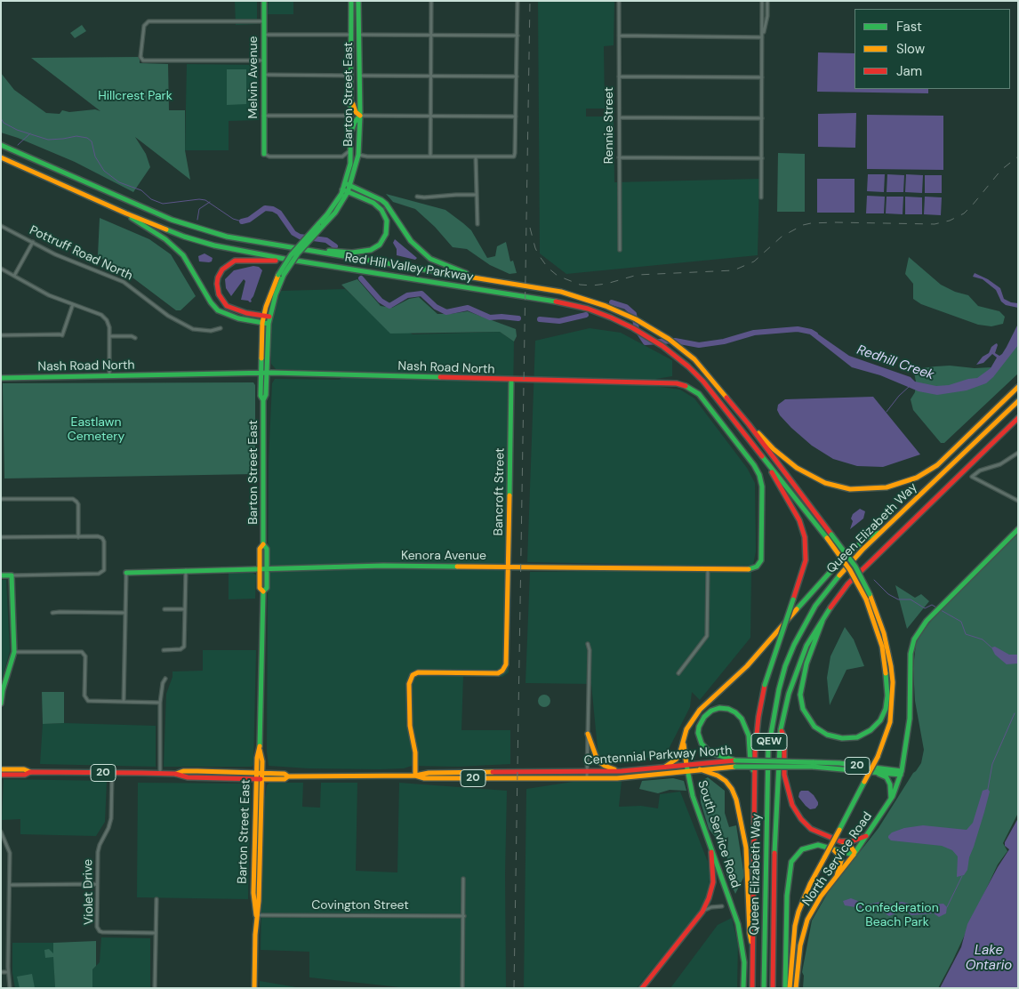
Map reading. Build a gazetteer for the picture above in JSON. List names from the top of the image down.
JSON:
{
  "streets": {
    "main road": [
      "Melvin Avenue",
      "Barton Street East",
      "Red Hill Valley Parkway",
      "Nash Road North",
      "Bancroft Street",
      "Queen Elizabeth Way",
      "Kenora Avenue",
      "QEW",
      "Centennial Parkway North",
      "20",
      "South Service Road",
      "North Service Road"
    ],
    "street": [
      "Rennie Street",
      "Pottruff Road North",
      "Violet Drive",
      "Covington Street"
    ]
  },
  "crossings": [
    ["Barton Street East", "Nash Road North"],
    ["Barton Street East", "Kenora Avenue"],
    ["Barton Street East", "Centennial Parkway North"],
    ["Barton Street East", "Covington Street"],
    ["Nash Road North", "Bancroft Street"],
    ["Nash Road North", "Kenora Avenue"],
    ["Bancroft Street", "Kenora Avenue"],
    ["Bancroft Street", "Centennial Parkway North"],
    ["Centennial Parkway North", "South Service Road"],
    ["Centennial Parkway North", "North Service Road"],
    ["Centennial Parkway North", "Violet Drive"]
  ],
  "water": ["Redhill Creek", "Lake Ontario"],
  "parks": ["Hillcrest Park", "Eastlawn Cemetery", "Confederation Beach Park"],
  "legend": ["Fast", "Slow", "Jam"]
}
